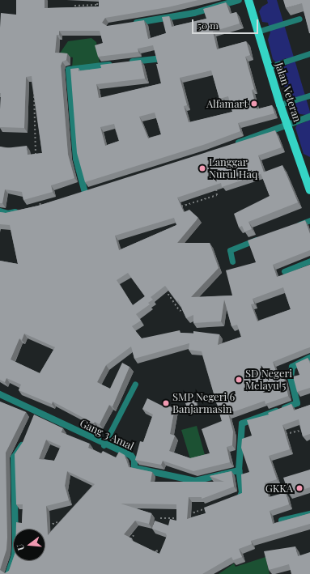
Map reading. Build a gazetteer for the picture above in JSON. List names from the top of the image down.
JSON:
{
  "streets": {
    "main road": ["Jalan Veteran"],
    "street": ["Gang 3 Amal"]
  },
  "places": [
    "Alfamart",
    "Langgar Nurul Haq",
    "SD Negeri Melayu 5",
    "SMP Negeri 6 Banjarmasin",
    "GKKA"
  ],
  "scale_bar": "50 m",
  "north": "left"
}
